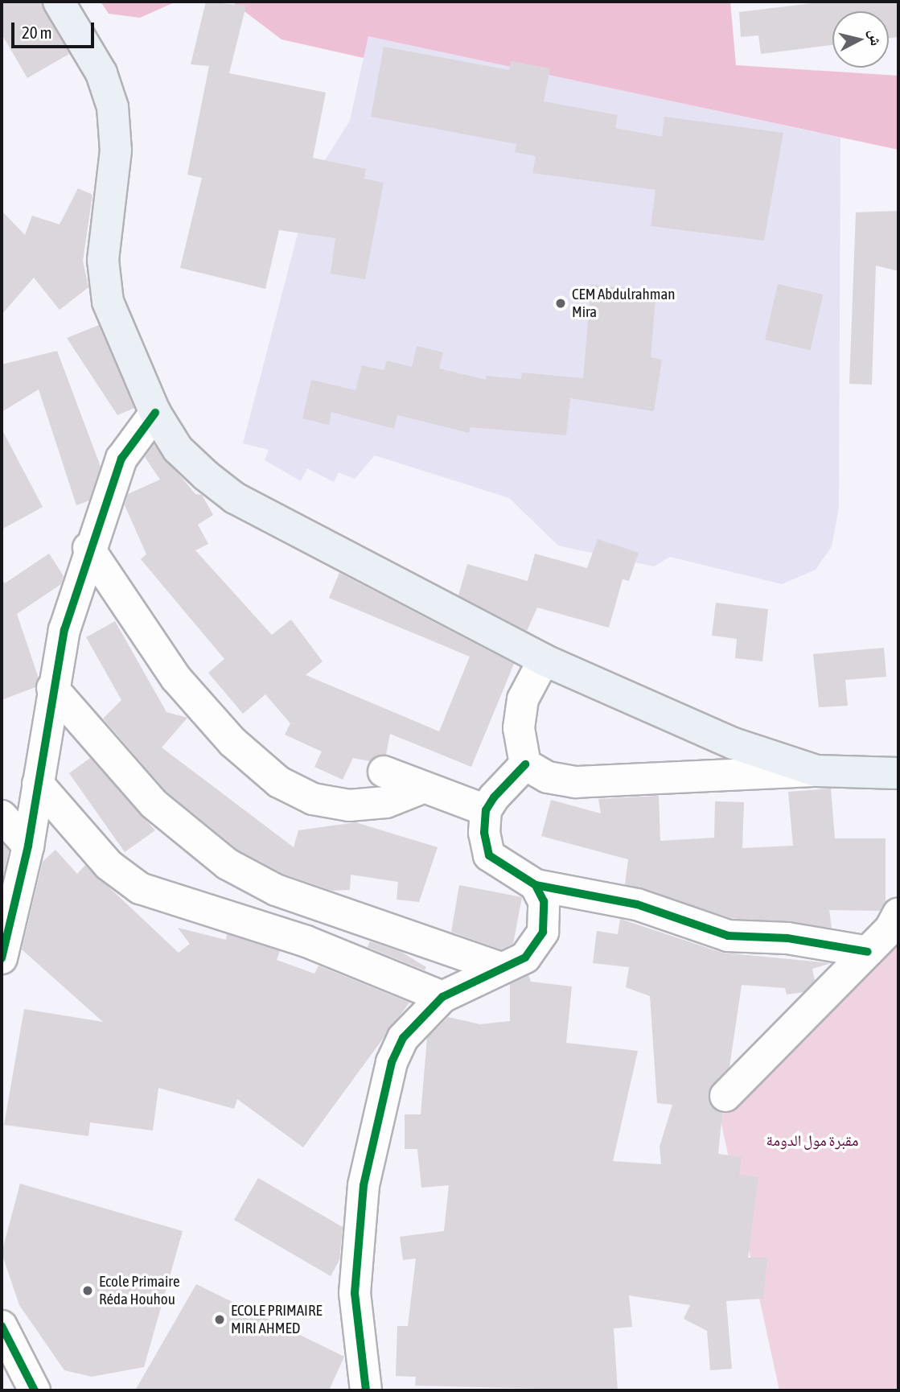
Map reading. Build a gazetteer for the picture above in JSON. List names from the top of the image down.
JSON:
{
  "parks": ["مقبرة مول الدومة"],
  "places": ["CEM Abdulrahman Mira", "Ecole Primaire Réda Houhou", "ECOLE PRIMAIRE MIRI AHMED"],
  "scale_bar": "20 m",
  "north": "right"
}
